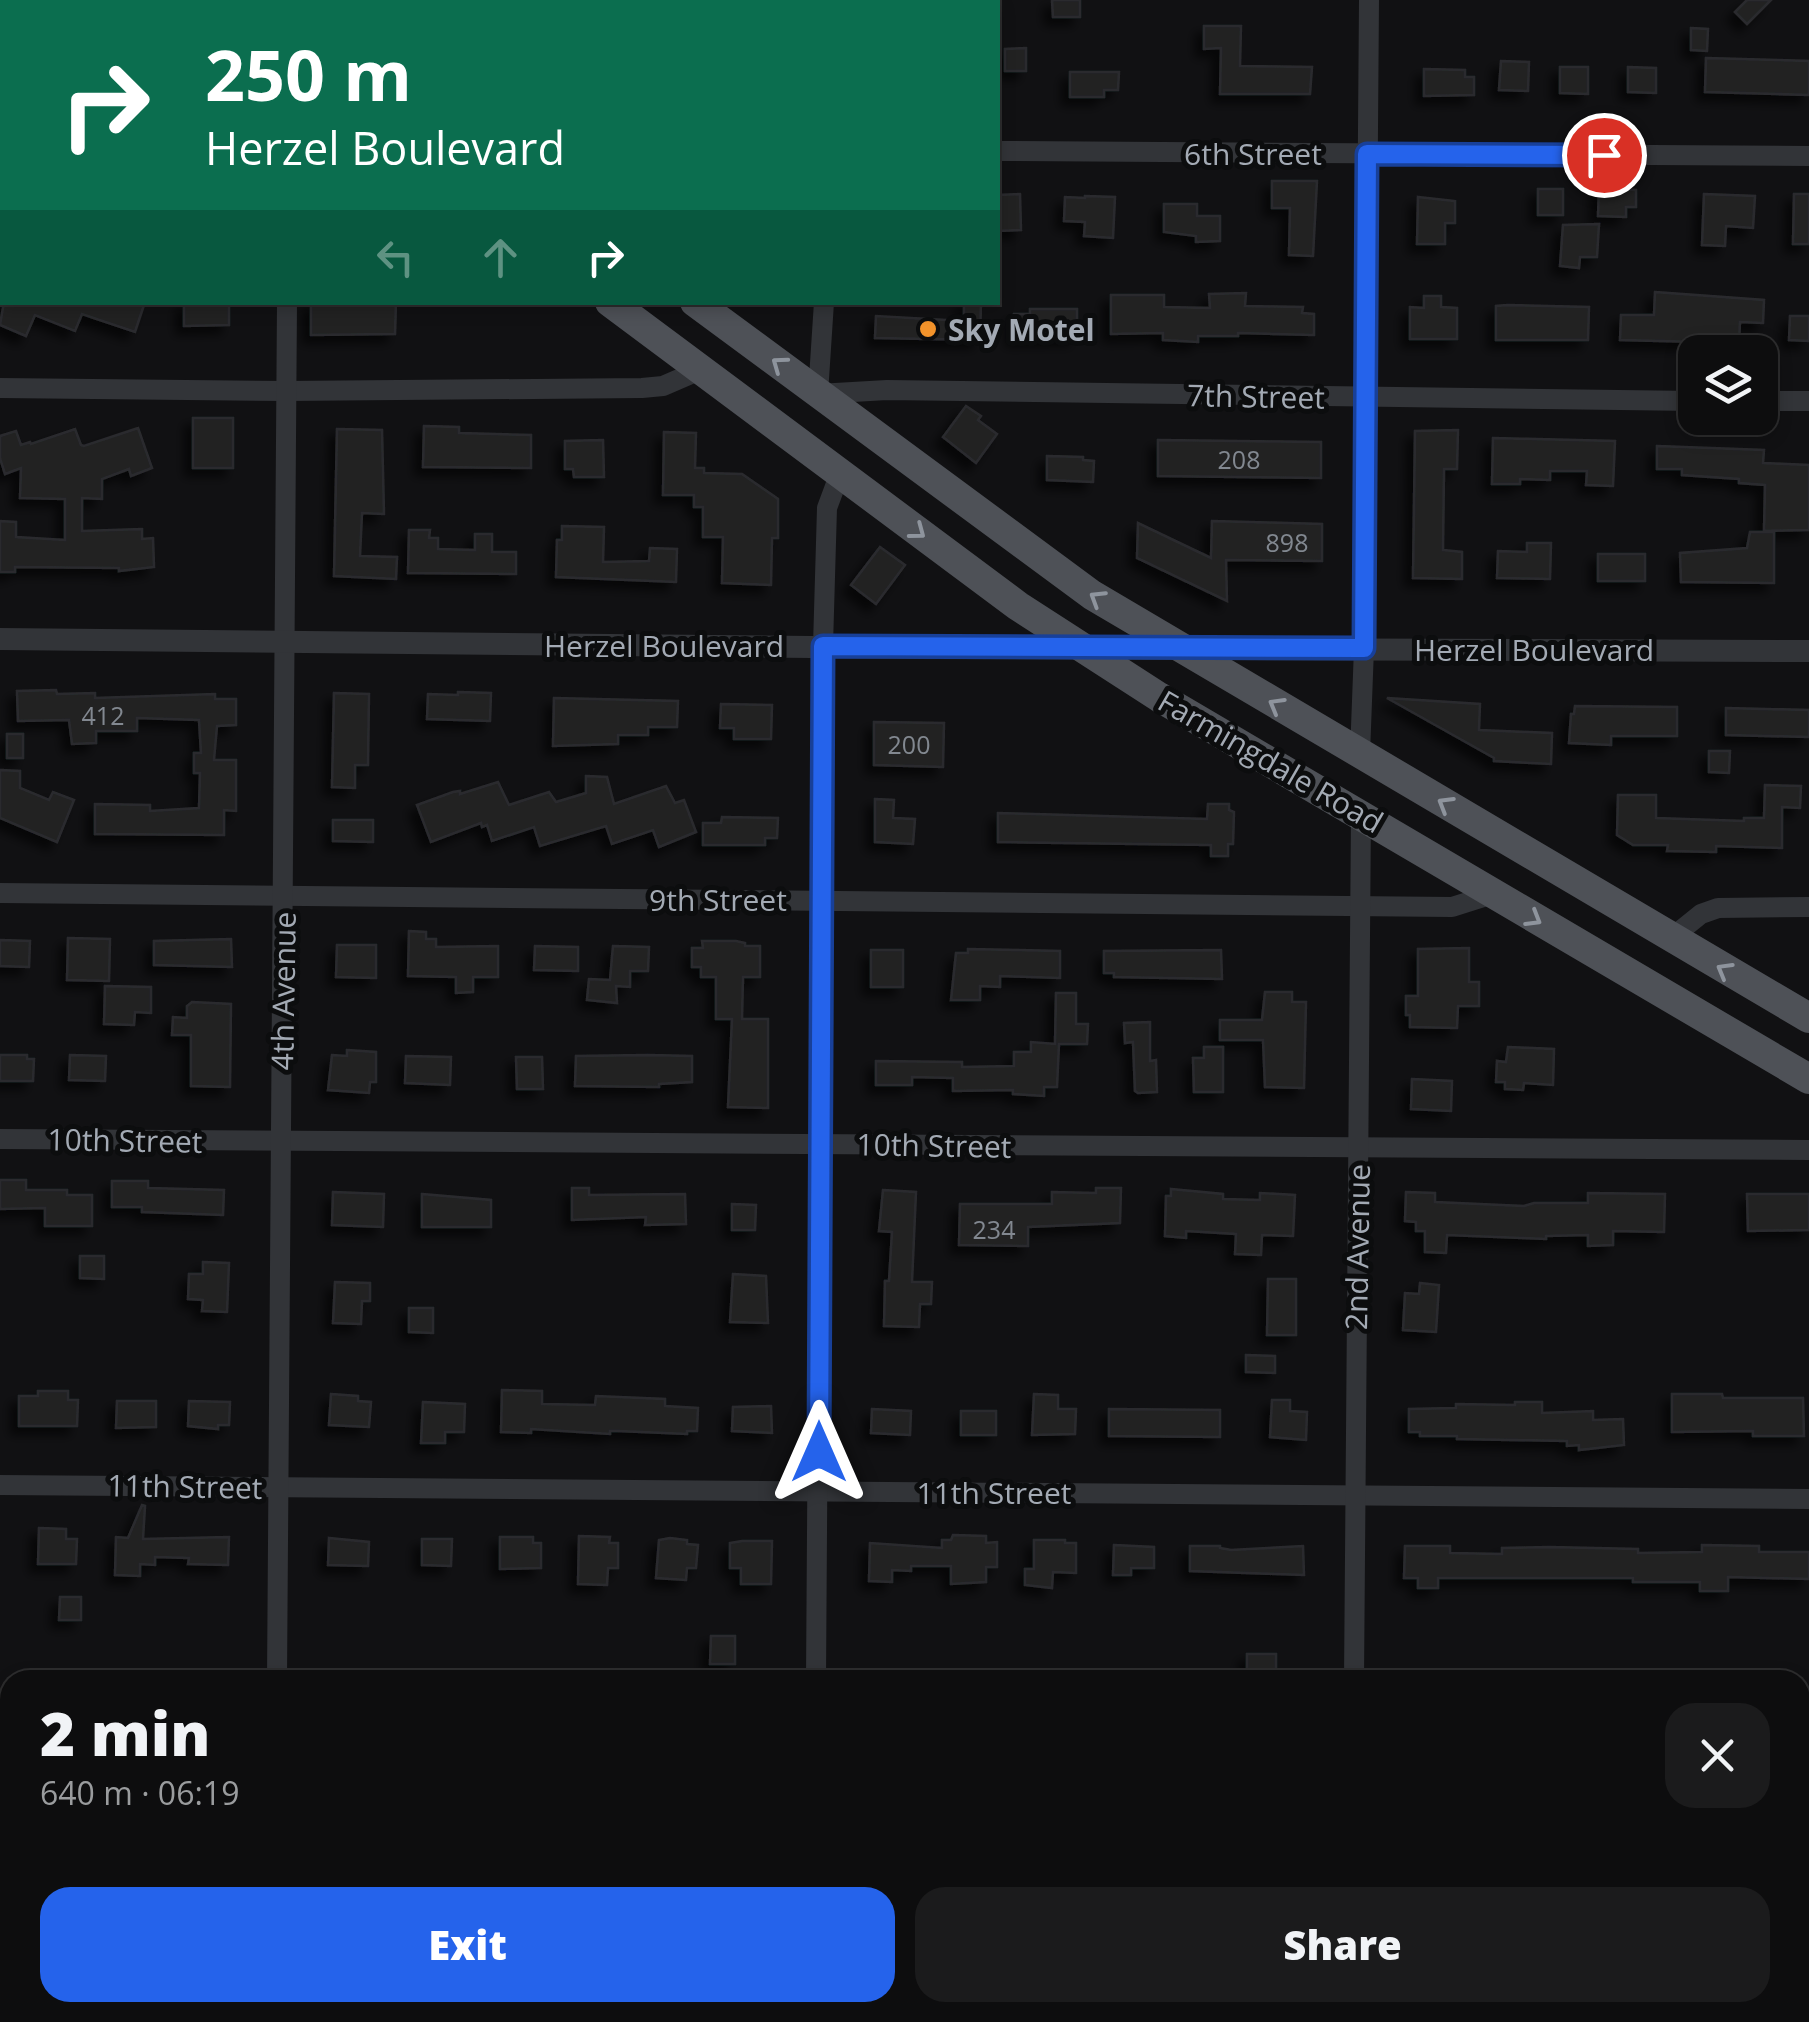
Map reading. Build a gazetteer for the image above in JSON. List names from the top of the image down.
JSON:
{
  "streets": {
    "main road": ["Farmingdale Road"],
    "street": [
      "6th Street",
      "7th Street",
      "Herzel Boulevard",
      "9th Street",
      "4th Avenue",
      "10th Street",
      "2nd Avenue",
      "11th Street"
    ]
  },
  "crossings": [
    ["7th Street", "Farmingdale Road"],
    ["Herzel Boulevard", "Farmingdale Road"],
    ["Herzel Boulevard", "4th Avenue"],
    ["Farmingdale Road", "9th Street"],
    ["Farmingdale Road", "2nd Avenue"],
    ["9th Street", "4th Avenue"],
    ["9th Street", "2nd Avenue"],
    ["4th Avenue", "10th Street"],
    ["4th Avenue", "11th Street"],
    ["10th Street", "2nd Avenue"],
    ["2nd Avenue", "11th Street"]
  ],
  "places": ["Sky Motel"],
  "house_numbers": [
    "208",
    "898",
    "412",
    "200",
    "234"
  ],
  "page": {
    "turn": ["250 m", "Herzel Boulevard"],
    "heading": ["2 min", "640 m · 06:19"],
    "buttons": ["Exit", "Share"]
  }
}
